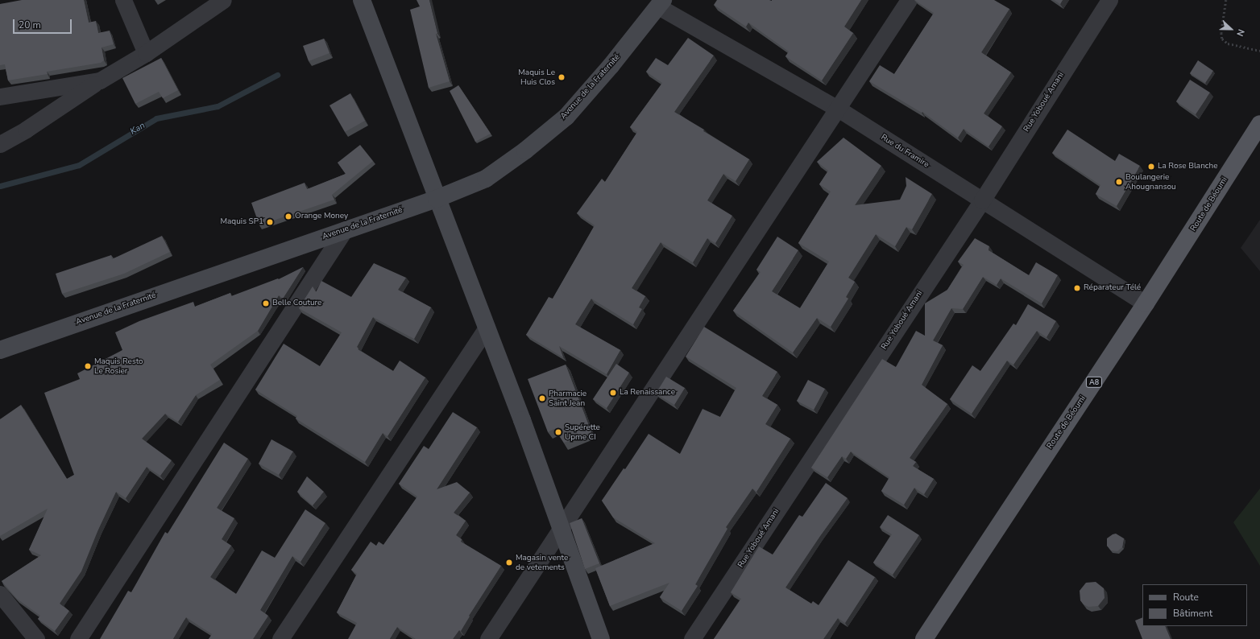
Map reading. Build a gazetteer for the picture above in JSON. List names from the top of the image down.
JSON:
{
  "streets": {
    "main road": ["Route de Béoumi", "A8"],
    "street": ["Avenue de la Fraternité", "Rue Yoboué Amani", "Rue du Framire"]
  },
  "crossings": [
    ["Avenue de la Fraternité", "Rue du Framire"],
    ["Rue Yoboué Amani", "Rue du Framire"],
    ["Rue du Framire", "Route de Béoumi"]
  ],
  "water": ["Kan"],
  "places": [
    "Maquis Le Huis Clos",
    "La Rose Blanche",
    "Boulangerie Ahougnansou",
    "Orange Money",
    "Maquis SP1",
    "Réparateur Télé",
    "Belle Couture",
    "Maquis Resto Le Rosier",
    "La Renaissance",
    "Pharmacie Saint Jean",
    "Supérette Upme CI",
    "Magasin vente de vetements"
  ],
  "legend": ["Route", "Bâtiment"],
  "scale_bar": "20 m",
  "north": "right"
}
